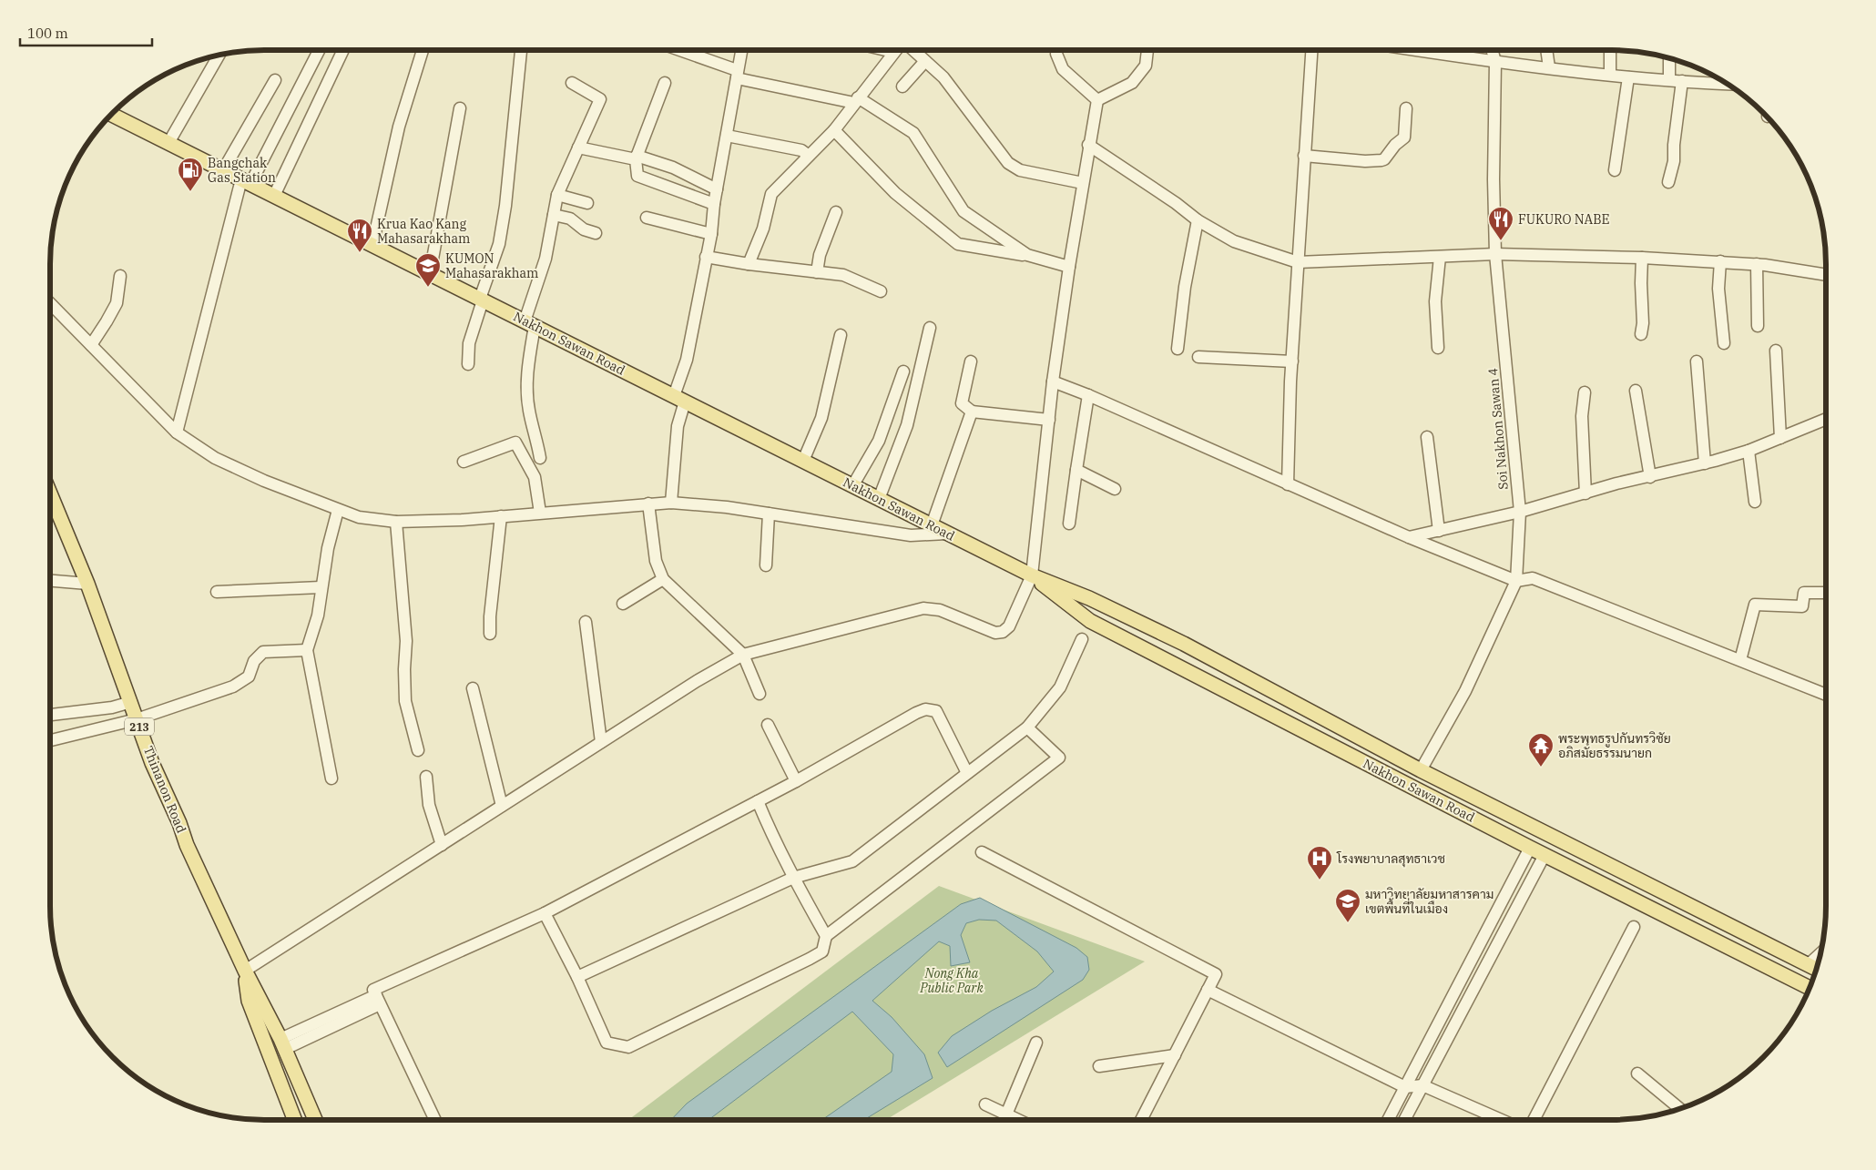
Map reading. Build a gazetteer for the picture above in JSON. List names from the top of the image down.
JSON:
{
  "streets": {
    "main road": ["Nakhon Sawan Road", "213", "Thinanon Road"],
    "street": ["Soi Nakhon Sawan 4"]
  },
  "crossings": [
    ["Nakhon Sawan Road", "Soi Nakhon Sawan 4"]
  ],
  "parks": ["Nong Kha Public Park"],
  "places": {
    "fuel station": ["Bangchak Gas Station"],
    "restaurant": ["FUKURO NABE", "Krua Kao Kang Mahasarakham"],
    "school or university": ["KUMON Mahasarakham", "มหาวิทยาลัยมหาสารคาม เขตพื้นที่ในเมือง"],
    "temple": ["พระพุทธรูปกันทรวิชัย อภิสมัยธรรมนายก"],
    "hospital": ["โรงพยาบาลสุทธาเวช"]
  },
  "scale_bar": "100 m"
}
